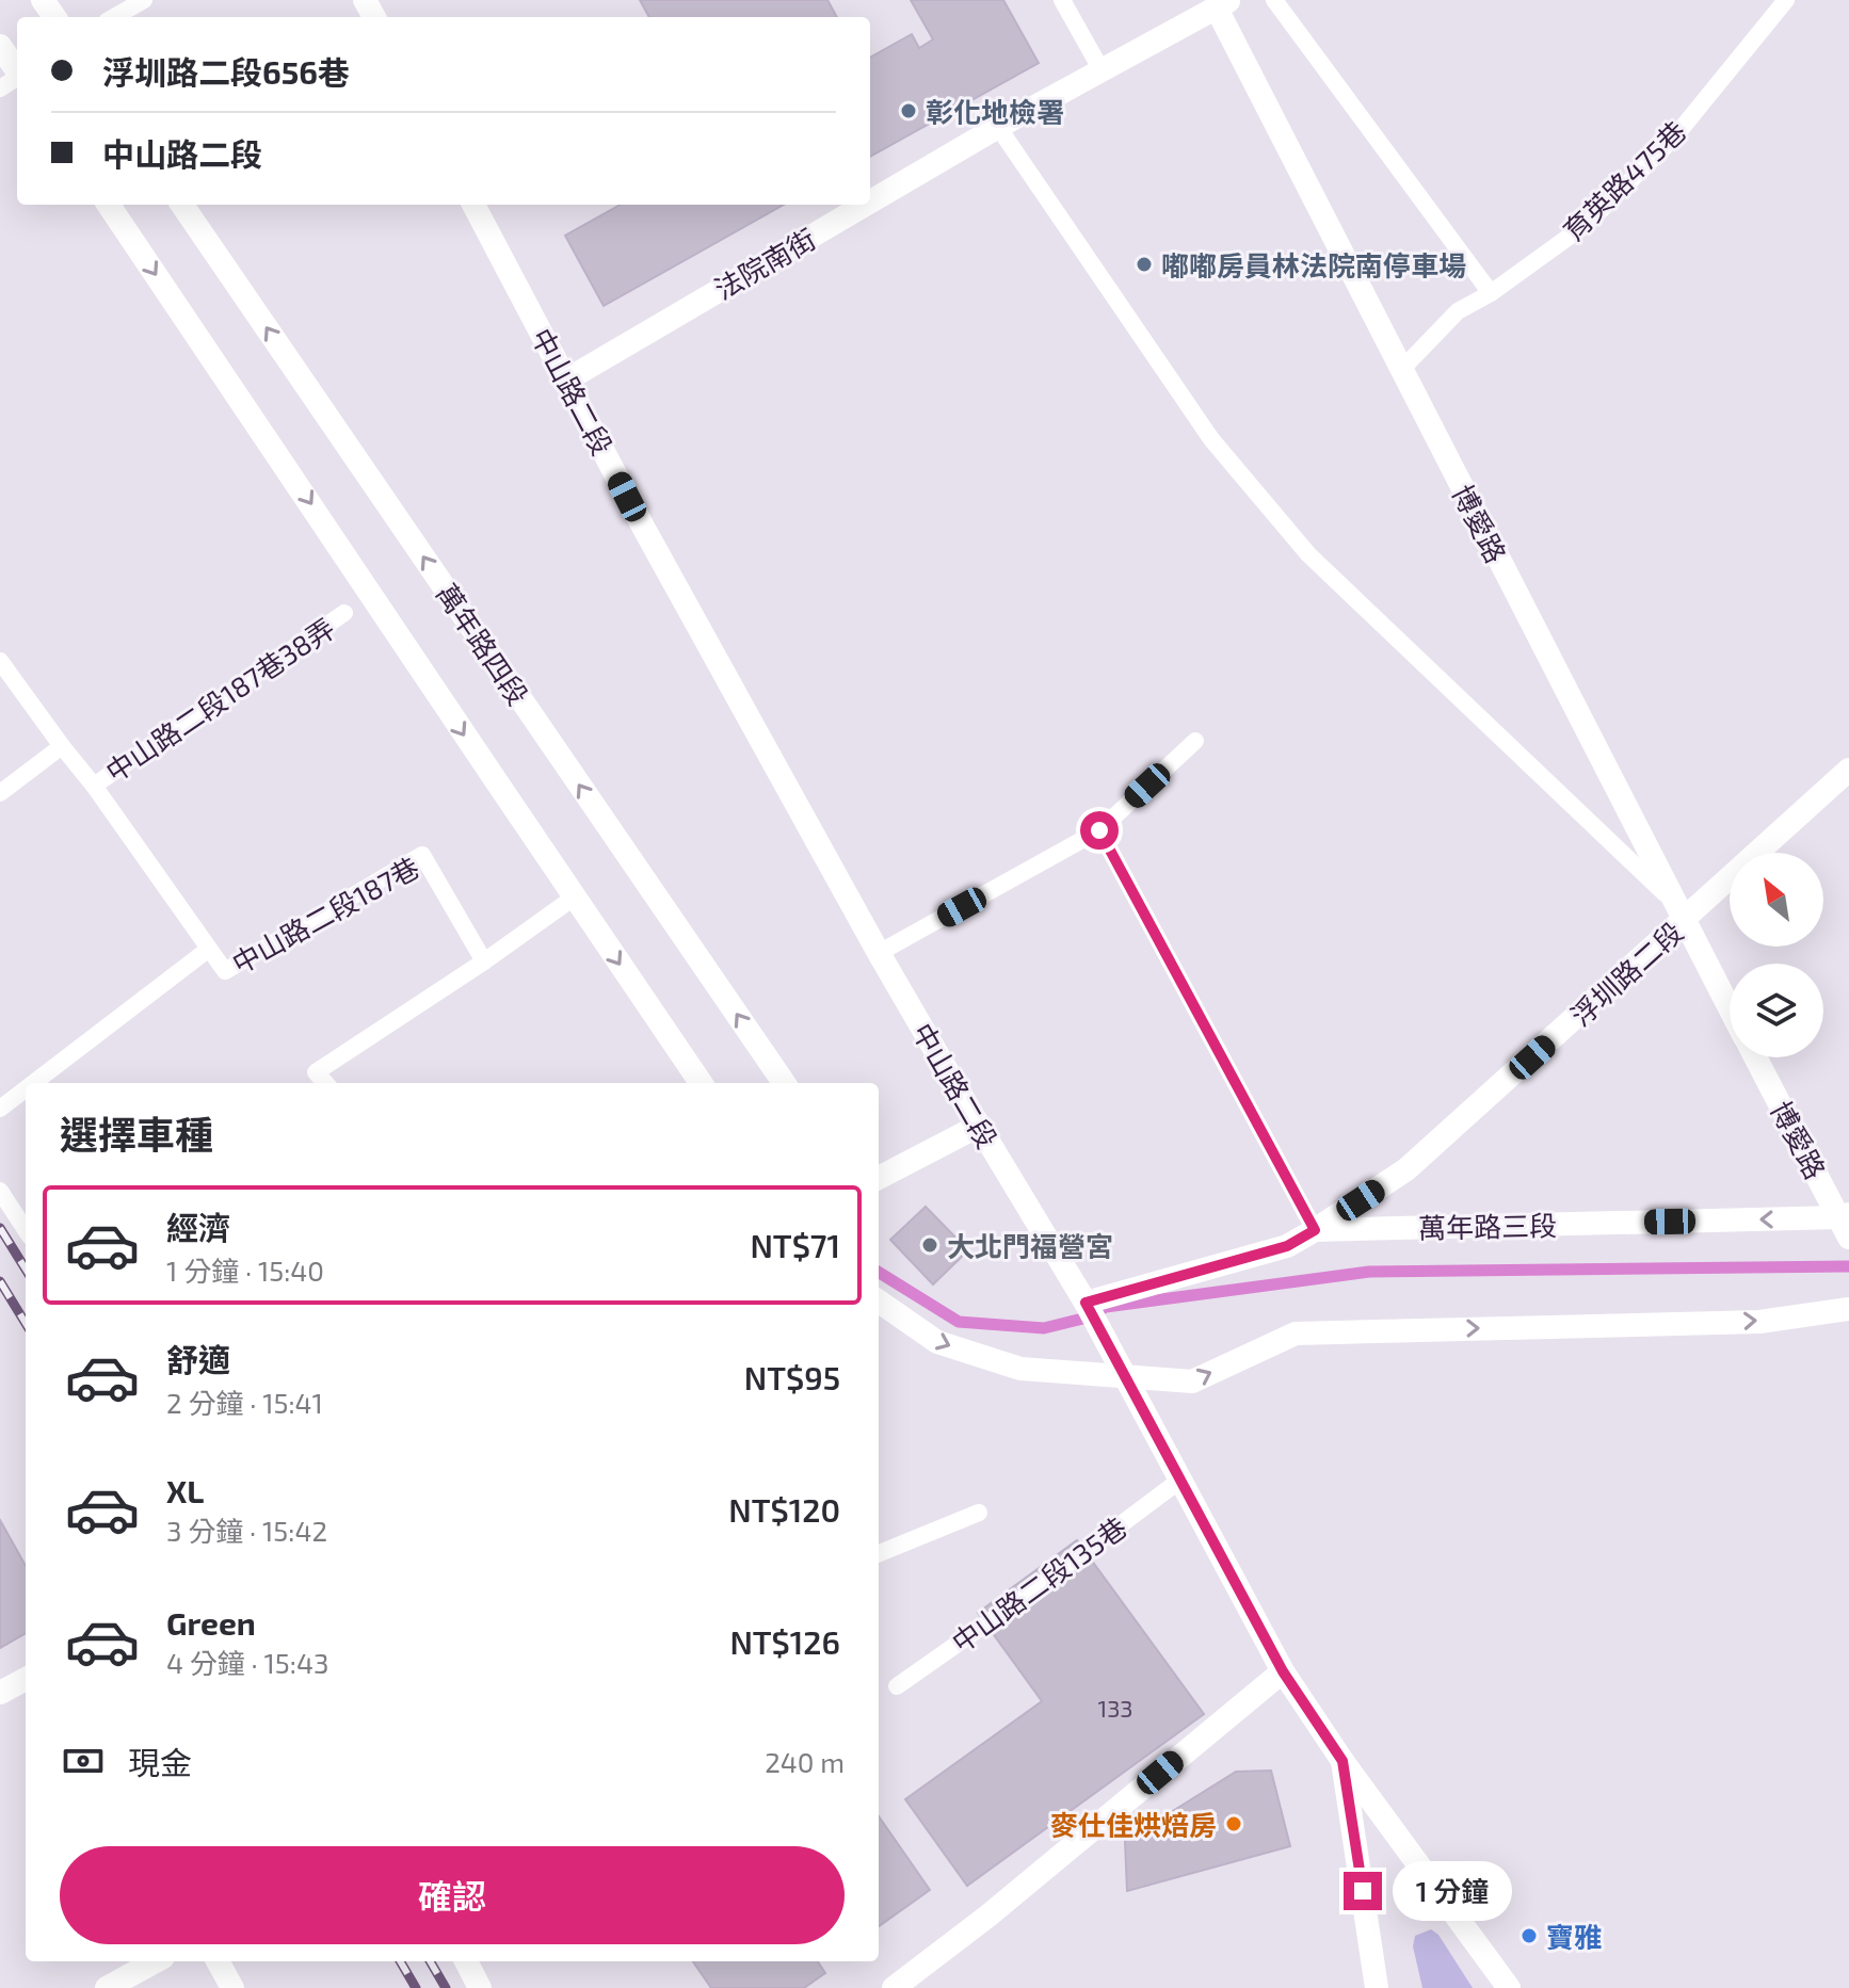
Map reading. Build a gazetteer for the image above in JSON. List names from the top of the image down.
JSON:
{
  "streets": {
    "street": [
      "法院南街",
      "中山路二段",
      "博愛路",
      "萬年路四段",
      "浮圳路二段",
      "萬年路三段"
    ],
    "lane": [
      "育英路475巷",
      "中山路二段187巷38弄",
      "中山路二段187巷",
      "中山路二段135巷"
    ]
  },
  "crossings": [
    ["育英路475巷", "博愛路"],
    ["法院南街", "中山路二段"],
    ["法院南街", "博愛路"],
    ["中山路二段", "萬年路三段"],
    ["中山路二段", "中山路二段135巷"],
    ["博愛路", "浮圳路二段"],
    ["博愛路", "萬年路三段"],
    ["中山路二段187巷38弄", "中山路二段187巷"],
    ["浮圳路二段", "萬年路三段"]
  ],
  "places": [
    "彰化地檢署",
    "嘟嘟房員林法院南停車場",
    "大北門福營宮",
    "麥仕佳烘焙房",
    "寶雅"
  ],
  "house_numbers": ["133"],
  "north": "top left",
  "page": {
    "banner": ["浮圳路二段656巷", "中山路二段"],
    "heading": "選擇車種",
    "list": [
      {
        "name": "經濟",
        "note": "1 分鐘 · 15:40",
        "value": "NT$71"
      },
      {
        "name": "舒適",
        "note": "2 分鐘 · 15:41",
        "value": "NT$95"
      },
      {
        "name": "XL",
        "note": "3 分鐘 · 15:42",
        "value": "NT$120"
      },
      {
        "name": "Green",
        "note": "4 分鐘 · 15:43",
        "value": "NT$126"
      }
    ],
    "pay": ["現金", "240 m"],
    "buttons": "確認",
    "bubble": "1 分鐘"
  }
}
